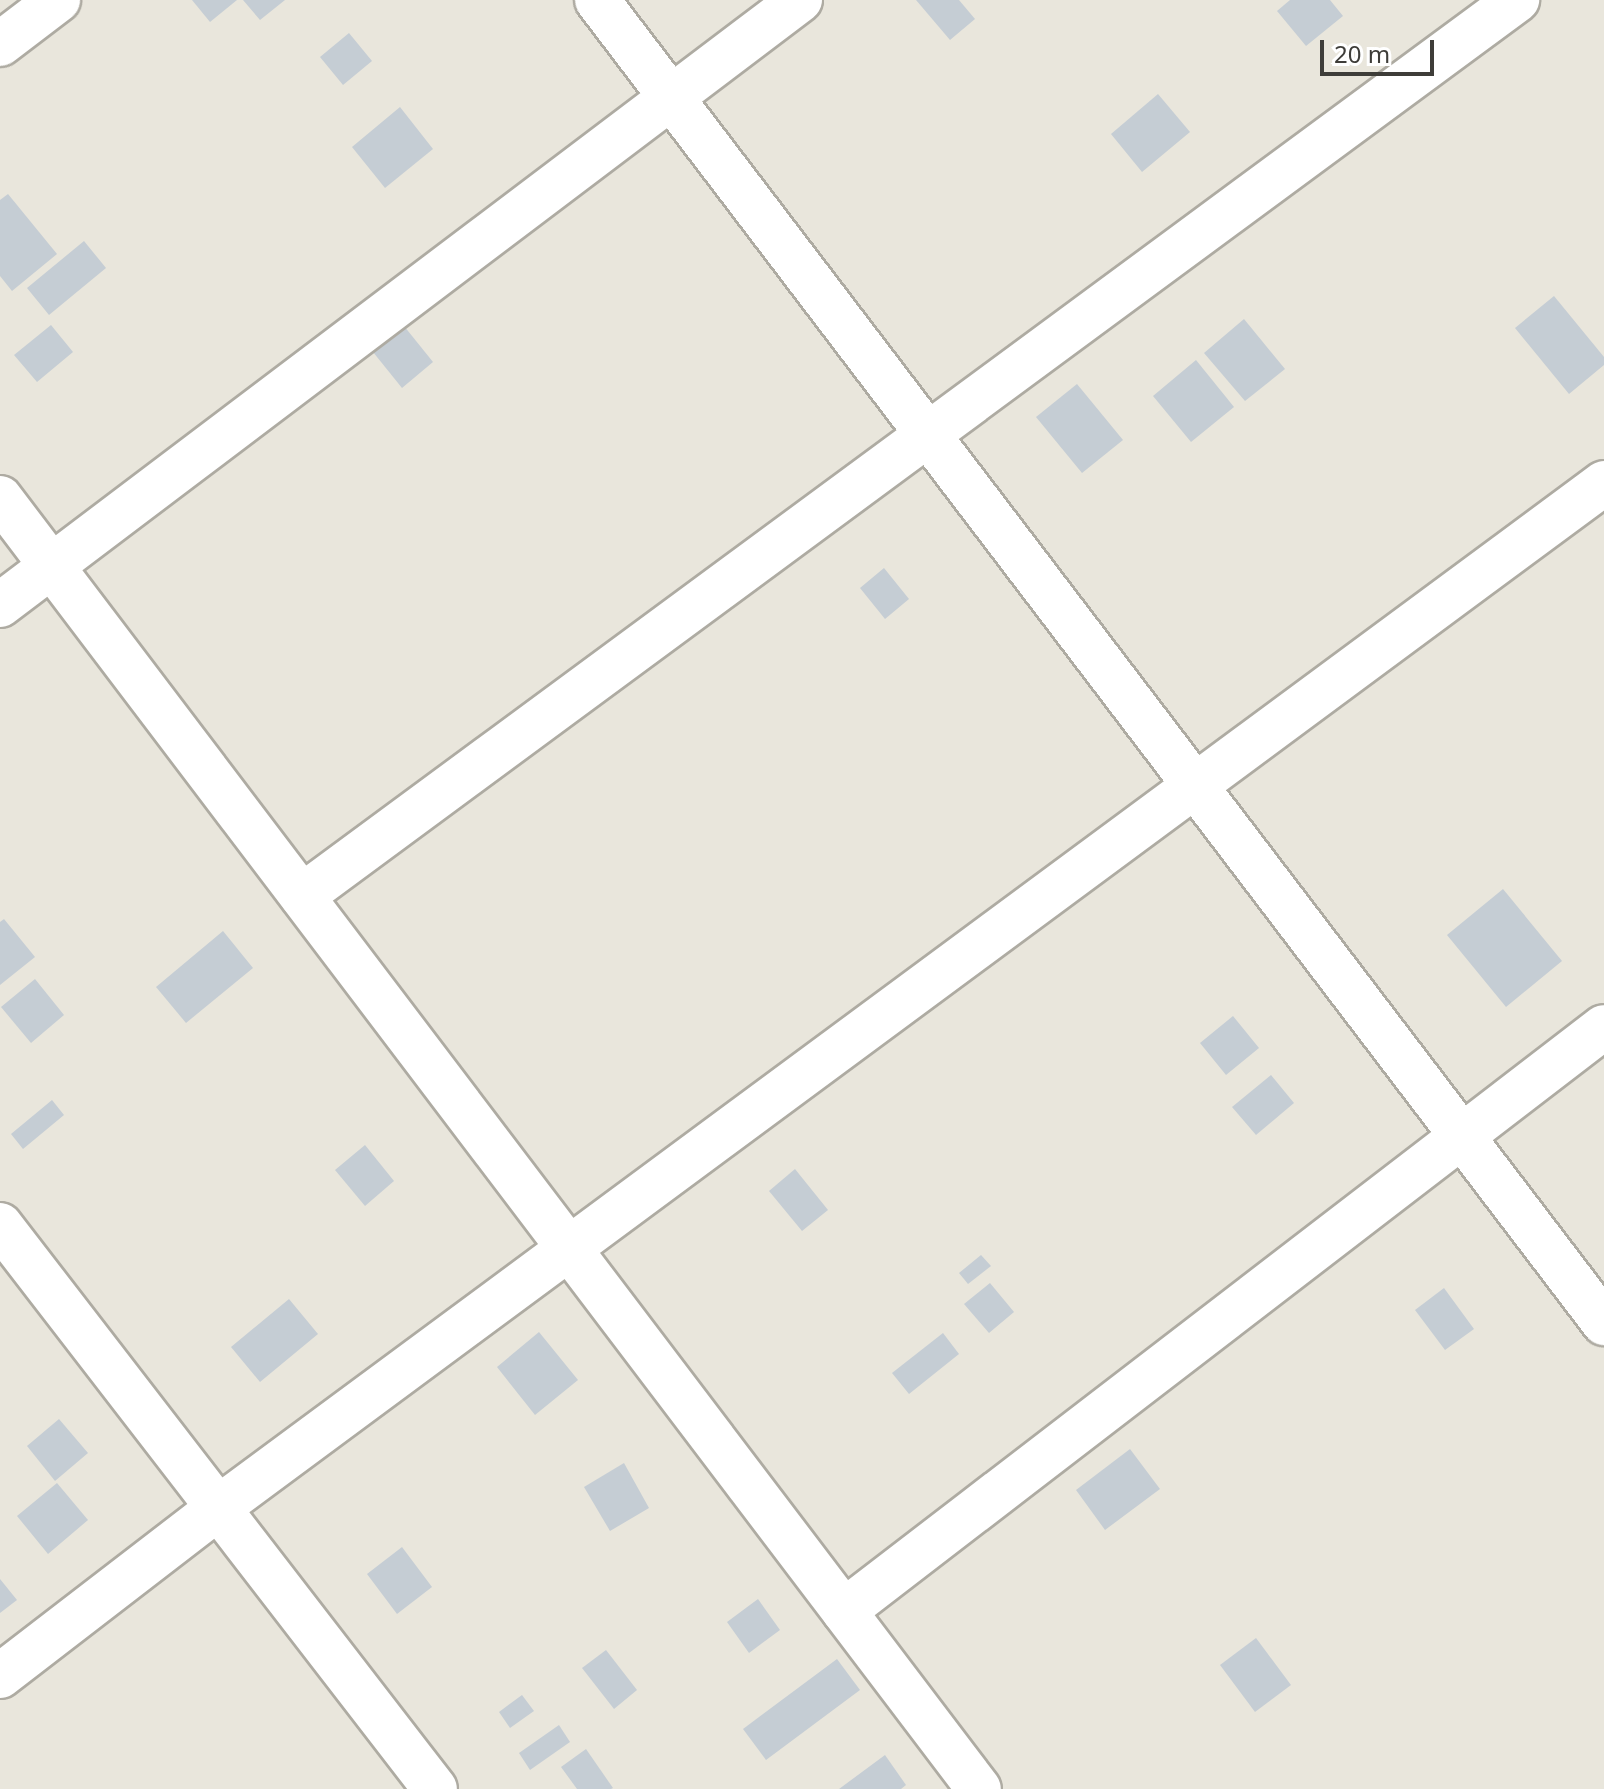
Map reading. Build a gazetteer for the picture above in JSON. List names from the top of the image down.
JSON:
{
  "scale_bar": "20 m"
}
